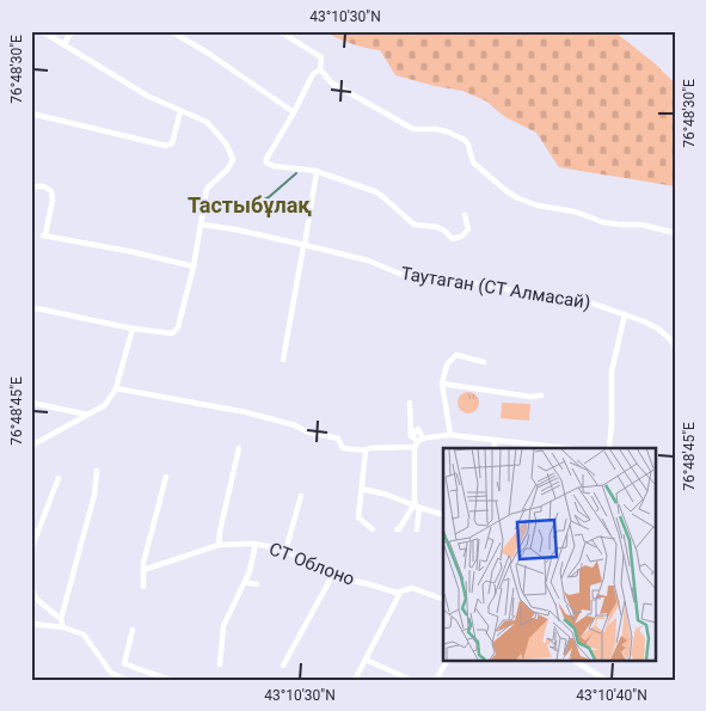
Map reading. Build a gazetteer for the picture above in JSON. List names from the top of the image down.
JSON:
{
  "streets": {
    "street": ["Таутаган (СТ Алмасай)", "СТ Облоно"]
  },
  "districts": ["Тастыбұлақ"],
  "coordinates": [
    "43°10'30\"N",
    "76°48'30\"E",
    "76°48'45\"E",
    "43°10'40\"N"
  ]
}
